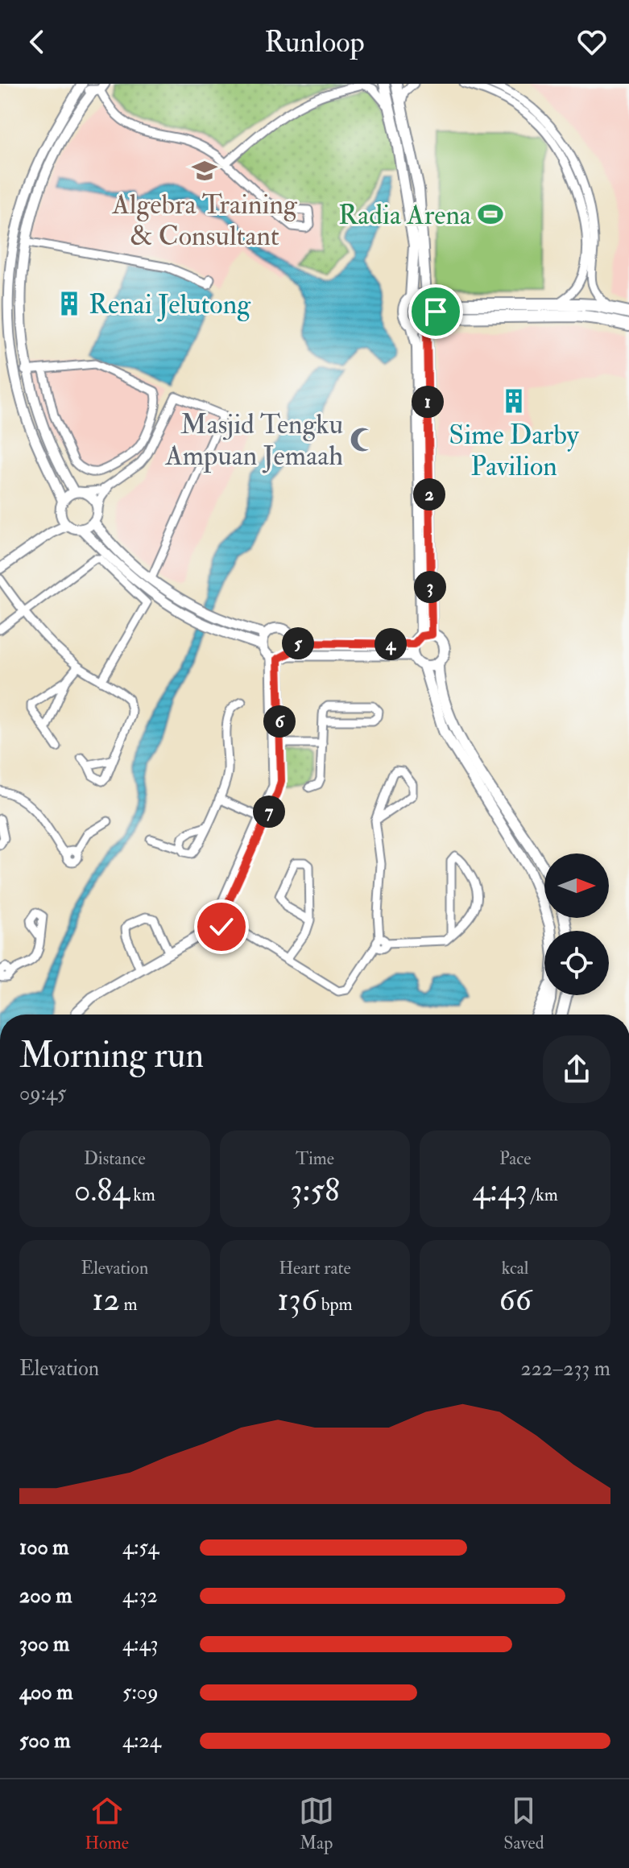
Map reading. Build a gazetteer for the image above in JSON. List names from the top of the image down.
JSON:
{
  "places": {
    "school or university": ["Algebra Training & Consultant"],
    "sports": ["Radia Arena"],
    "building": ["Renai Jelutong", "Sime Darby Pavilion"],
    "mosque": ["Masjid Tengku Ampuan Jemaah"]
  },
  "north": "right",
  "page": {
    "header": "Runloop",
    "pins": [
      "1",
      "2",
      "3",
      "5",
      "4",
      "6",
      "7"
    ],
    "heading": ["Morning run", "09:45"],
    "stats": [
      ["Distance", "0.84 km"],
      ["Time", "3:58"],
      ["Pace", "4:43 /km"],
      ["Elevation", "12 m"],
      ["Heart rate", "136 bpm"],
      ["kcal", "66"]
    ],
    "chart": ["Elevation", "222–233 m"],
    "list": [
      {
        "name": "100 m",
        "note": "4:54"
      },
      {
        "name": "200 m",
        "note": "4:32"
      },
      {
        "name": "300 m",
        "note": "4:43"
      },
      {
        "name": "400 m",
        "note": "5:09"
      },
      {
        "name": "500 m",
        "note": "4:24"
      }
    ],
    "tabs": ["Home", "Map", "Saved"]
  }
}
